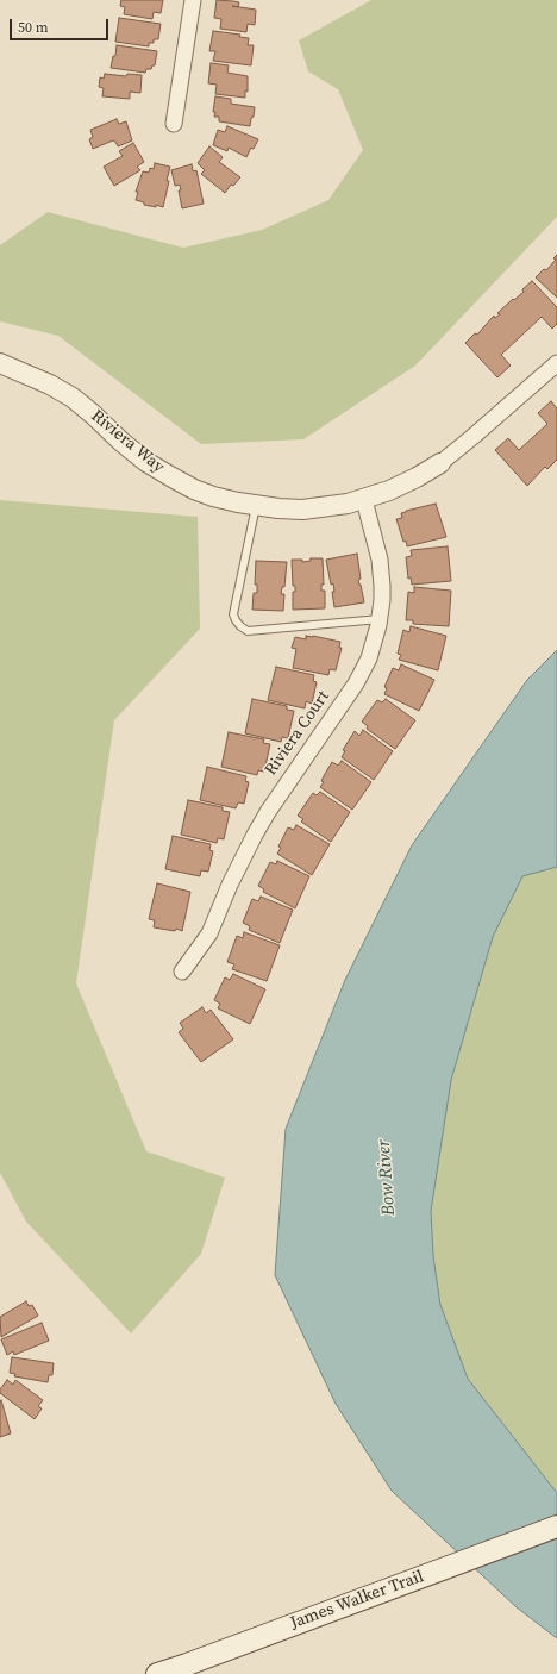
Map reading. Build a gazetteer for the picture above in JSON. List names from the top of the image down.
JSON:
{
  "streets": {
    "main road": ["James Walker Trail"],
    "street": ["Riviera Way", "Riviera Court"]
  },
  "crossings": [
    ["Riviera Way", "Riviera Court"]
  ],
  "water": ["Bow River"],
  "scale_bar": "50 m"
}
